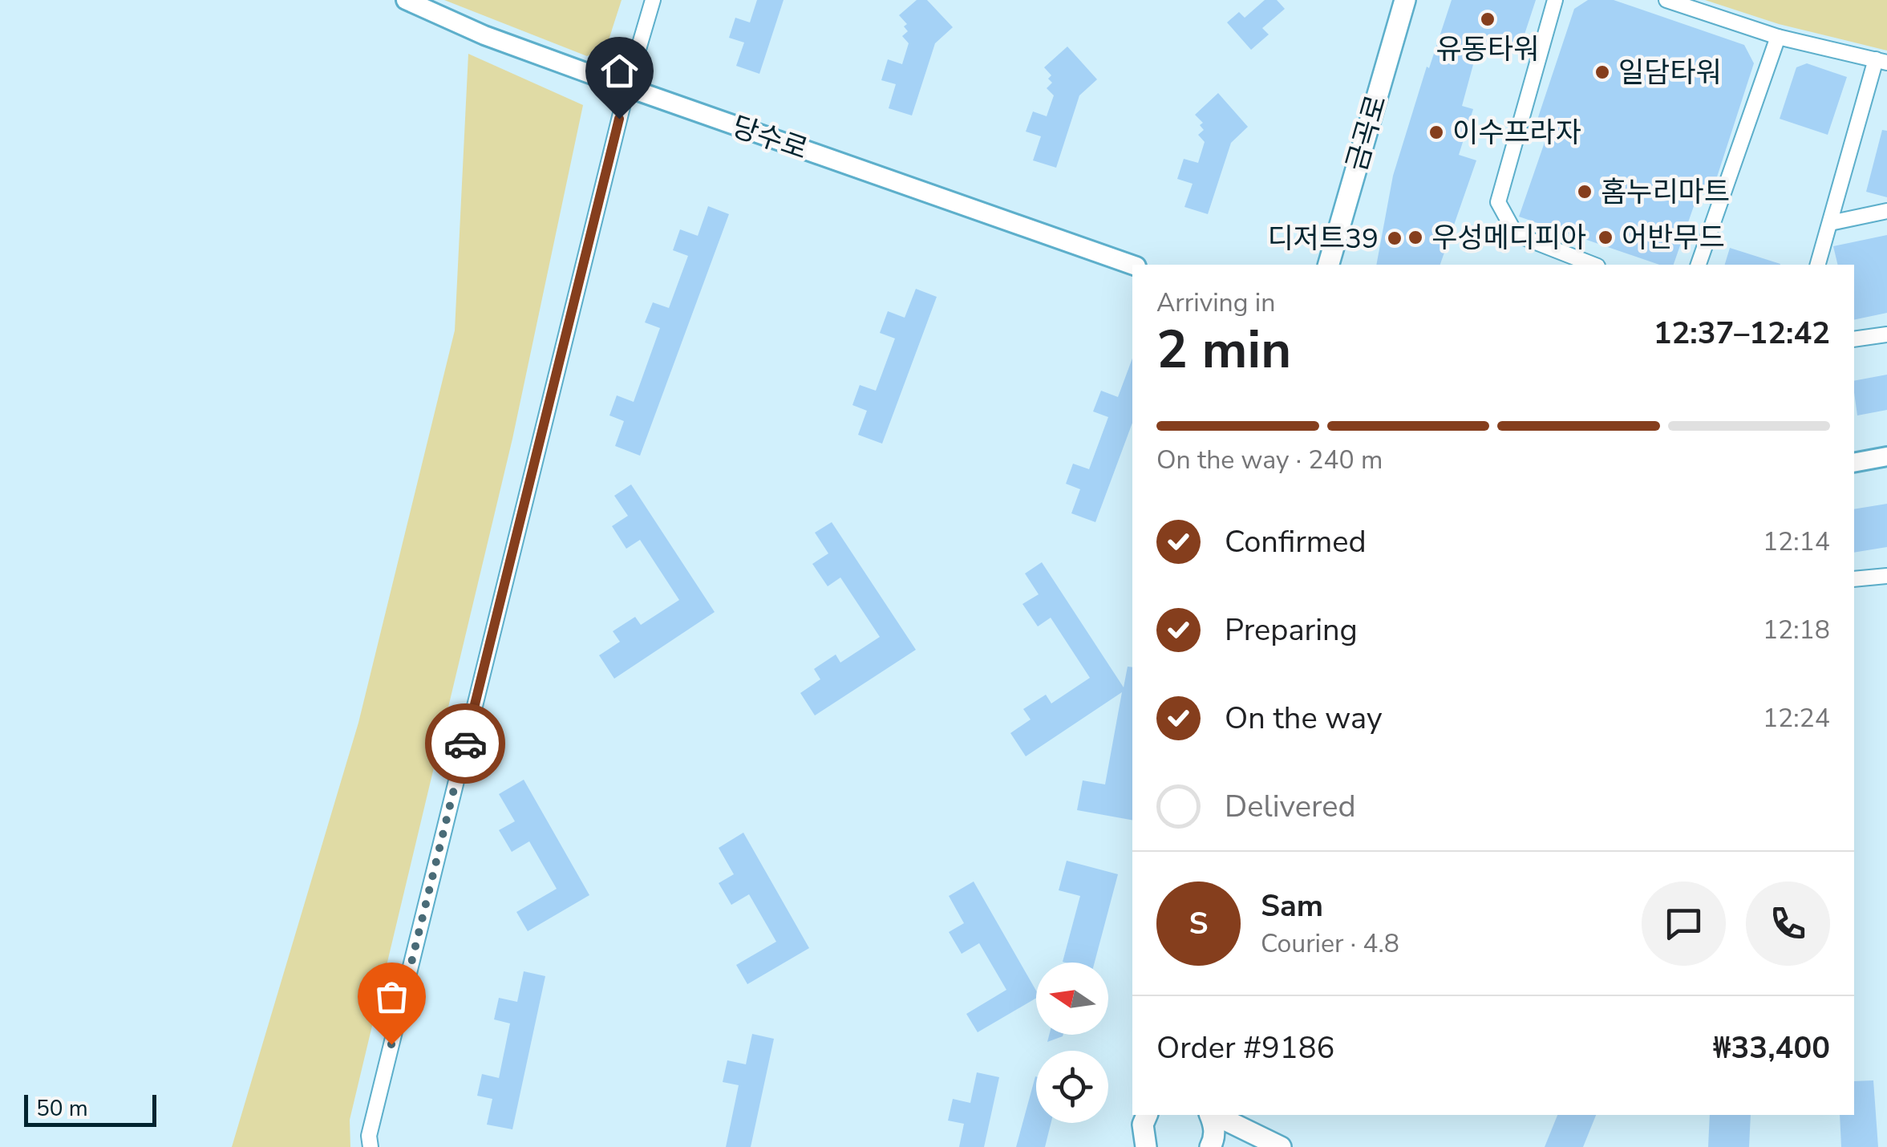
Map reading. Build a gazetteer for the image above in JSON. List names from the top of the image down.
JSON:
{
  "streets": {
    "main road": ["금곡로"],
    "street": ["당수로"]
  },
  "places": [
    "유동타워",
    "일담타워",
    "이수프라자",
    "홈누리마트",
    "우성메디피아",
    "어반무드",
    "디저트39"
  ],
  "scale_bar": "50 m",
  "north": "left",
  "page": {
    "heading": ["2 min", "Arriving in", "12:37–12:42"],
    "panel": [
      "Sam",
      "Courier · 4.8",
      "Order #9186",
      "₩33,400"
    ],
    "bar": "On the way · 240 m",
    "list": [
      ["Confirmed", "12:14"],
      ["Preparing", "12:18"],
      ["On the way", "12:24"],
      "Delivered"
    ],
    "round": "S",
    "scale": "50 m"
  }
}
